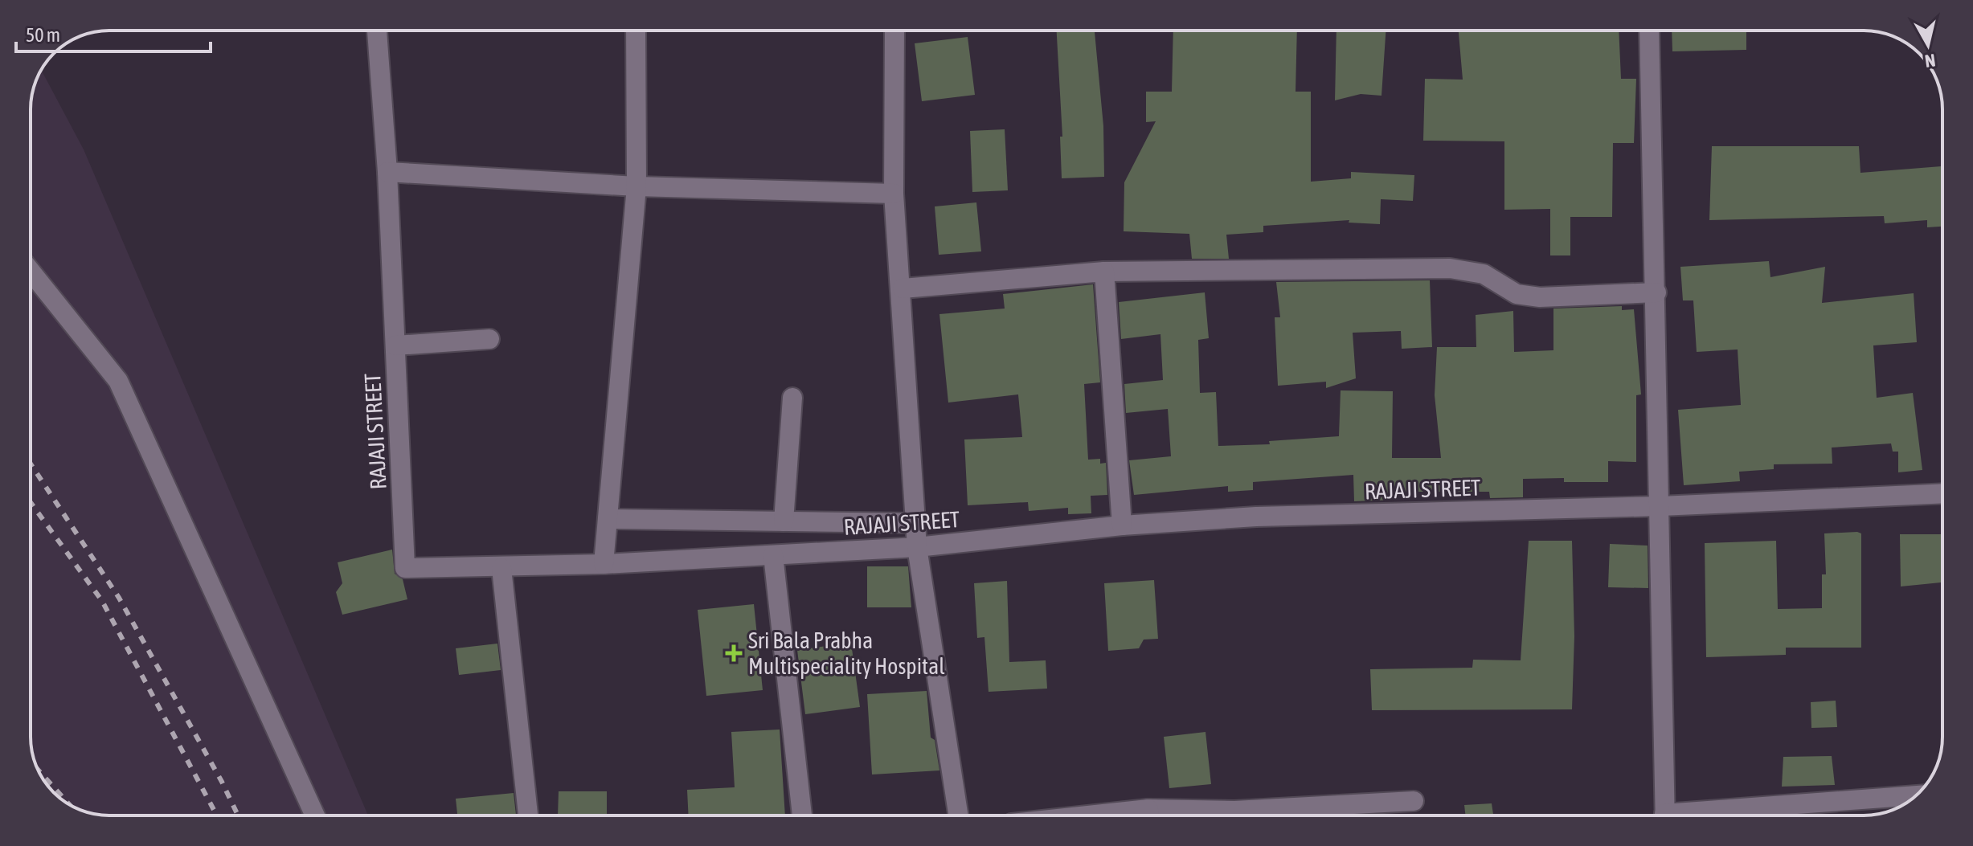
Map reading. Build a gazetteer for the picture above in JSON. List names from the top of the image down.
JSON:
{
  "streets": {
    "street": ["RAJAJI STREET"]
  },
  "places": {
    "health": ["Sri Bala Prabha Multispeciality Hospital"]
  },
  "scale_bar": "50 m",
  "north": "bottom"
}
